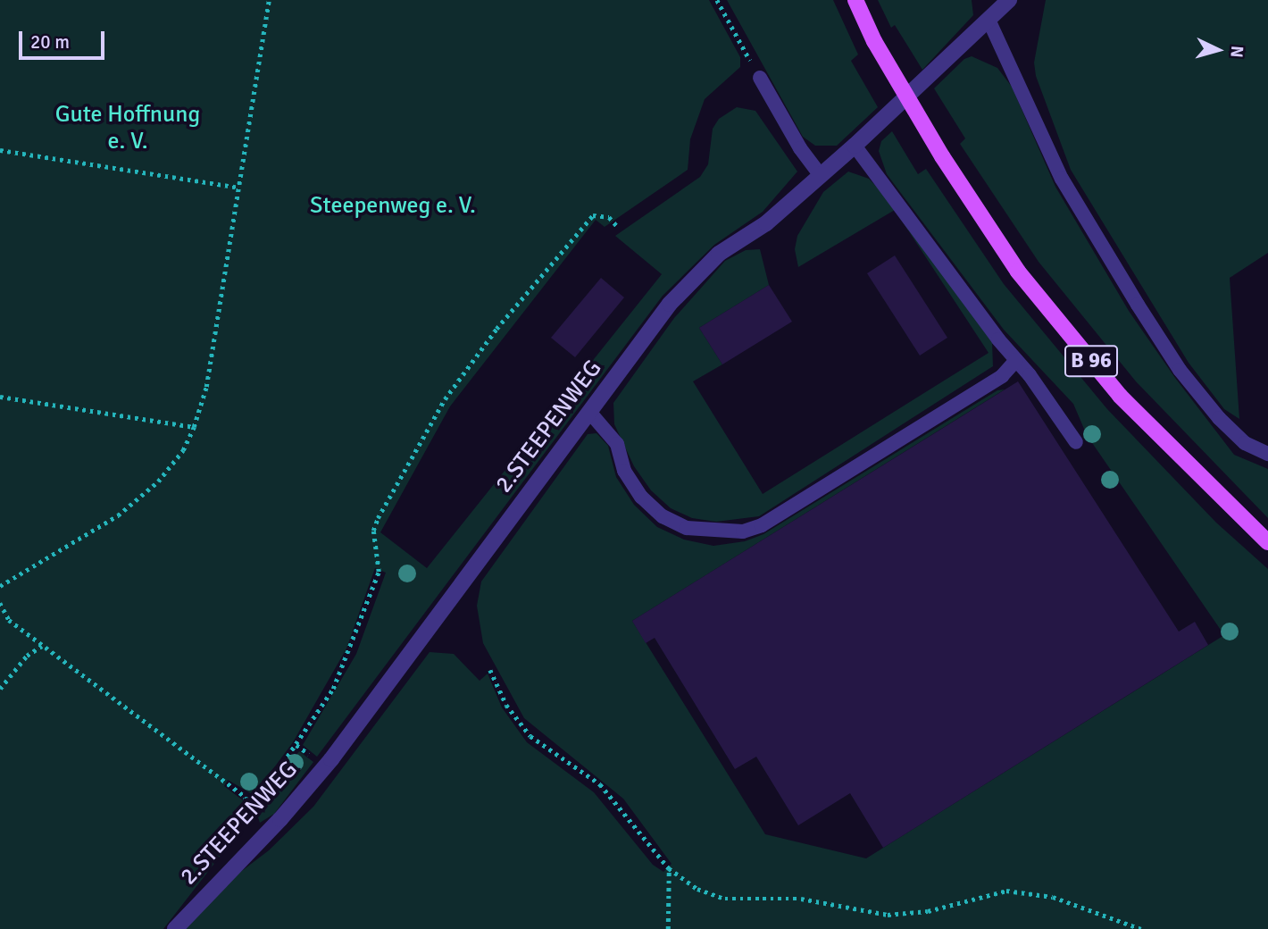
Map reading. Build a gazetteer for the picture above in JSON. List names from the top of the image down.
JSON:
{
  "streets": {
    "main road": ["B 96"],
    "street": ["2.STEEPENWEG"]
  },
  "parks": ["Gute Hoffnung e. V.", "Steepenweg e. V."],
  "scale_bar": "20 m",
  "north": "right"
}
